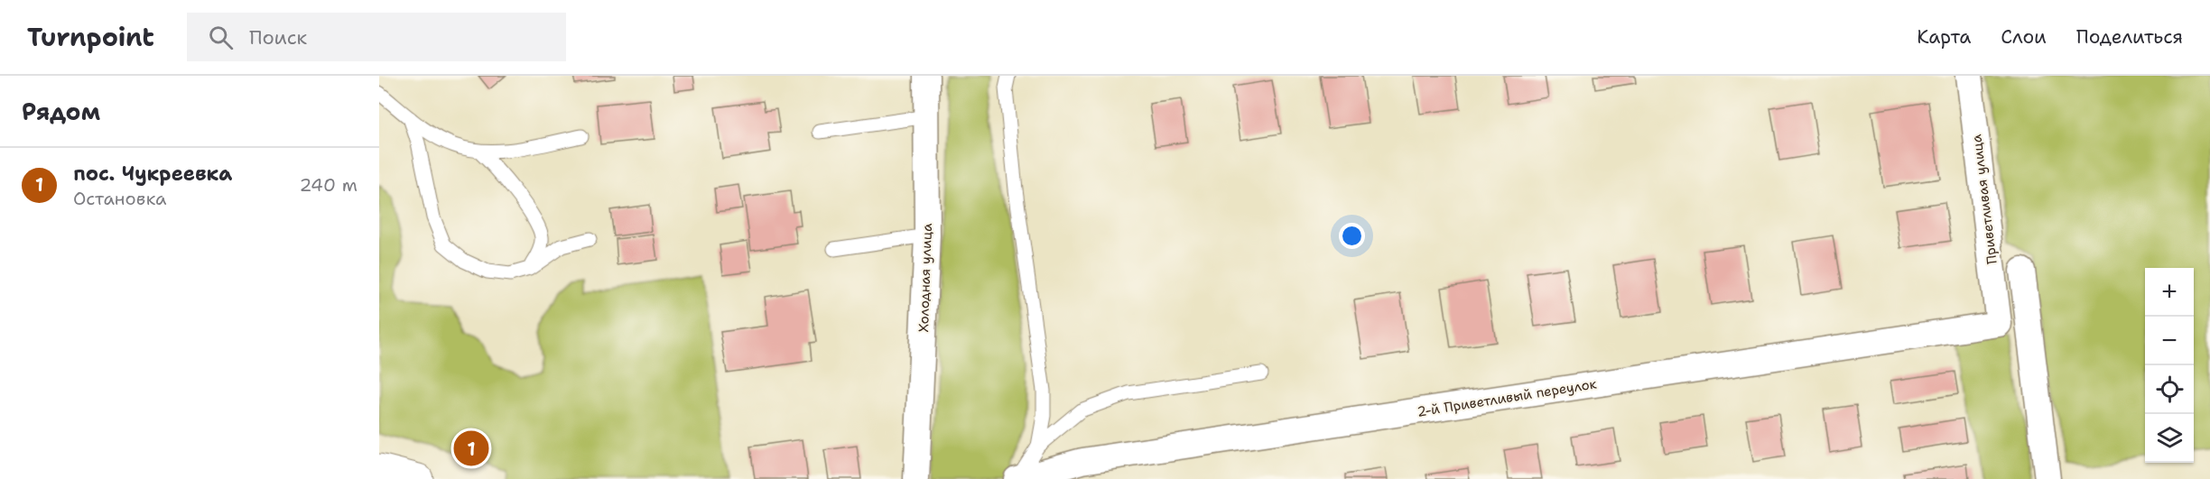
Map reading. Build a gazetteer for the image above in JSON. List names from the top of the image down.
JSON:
{
  "streets": {
    "street": ["Приветливая улица", "Холодная улица", "2-й Приветливый переулок"]
  },
  "crossings": [
    ["Приветливая улица", "2-й Приветливый переулок"]
  ],
  "page": {
    "header": "Turnpoint",
    "search": "Поиск",
    "nav": ["Карта", "Слои", "Поделиться"],
    "heading": "Рядом",
    "list": [
      {
        "mark": "1",
        "name": "пос. Чукреевка",
        "note": "Остановка",
        "value": "240 m"
      }
    ],
    "map_buttons": ["+", "−"],
    "pins": "1"
  }
}
